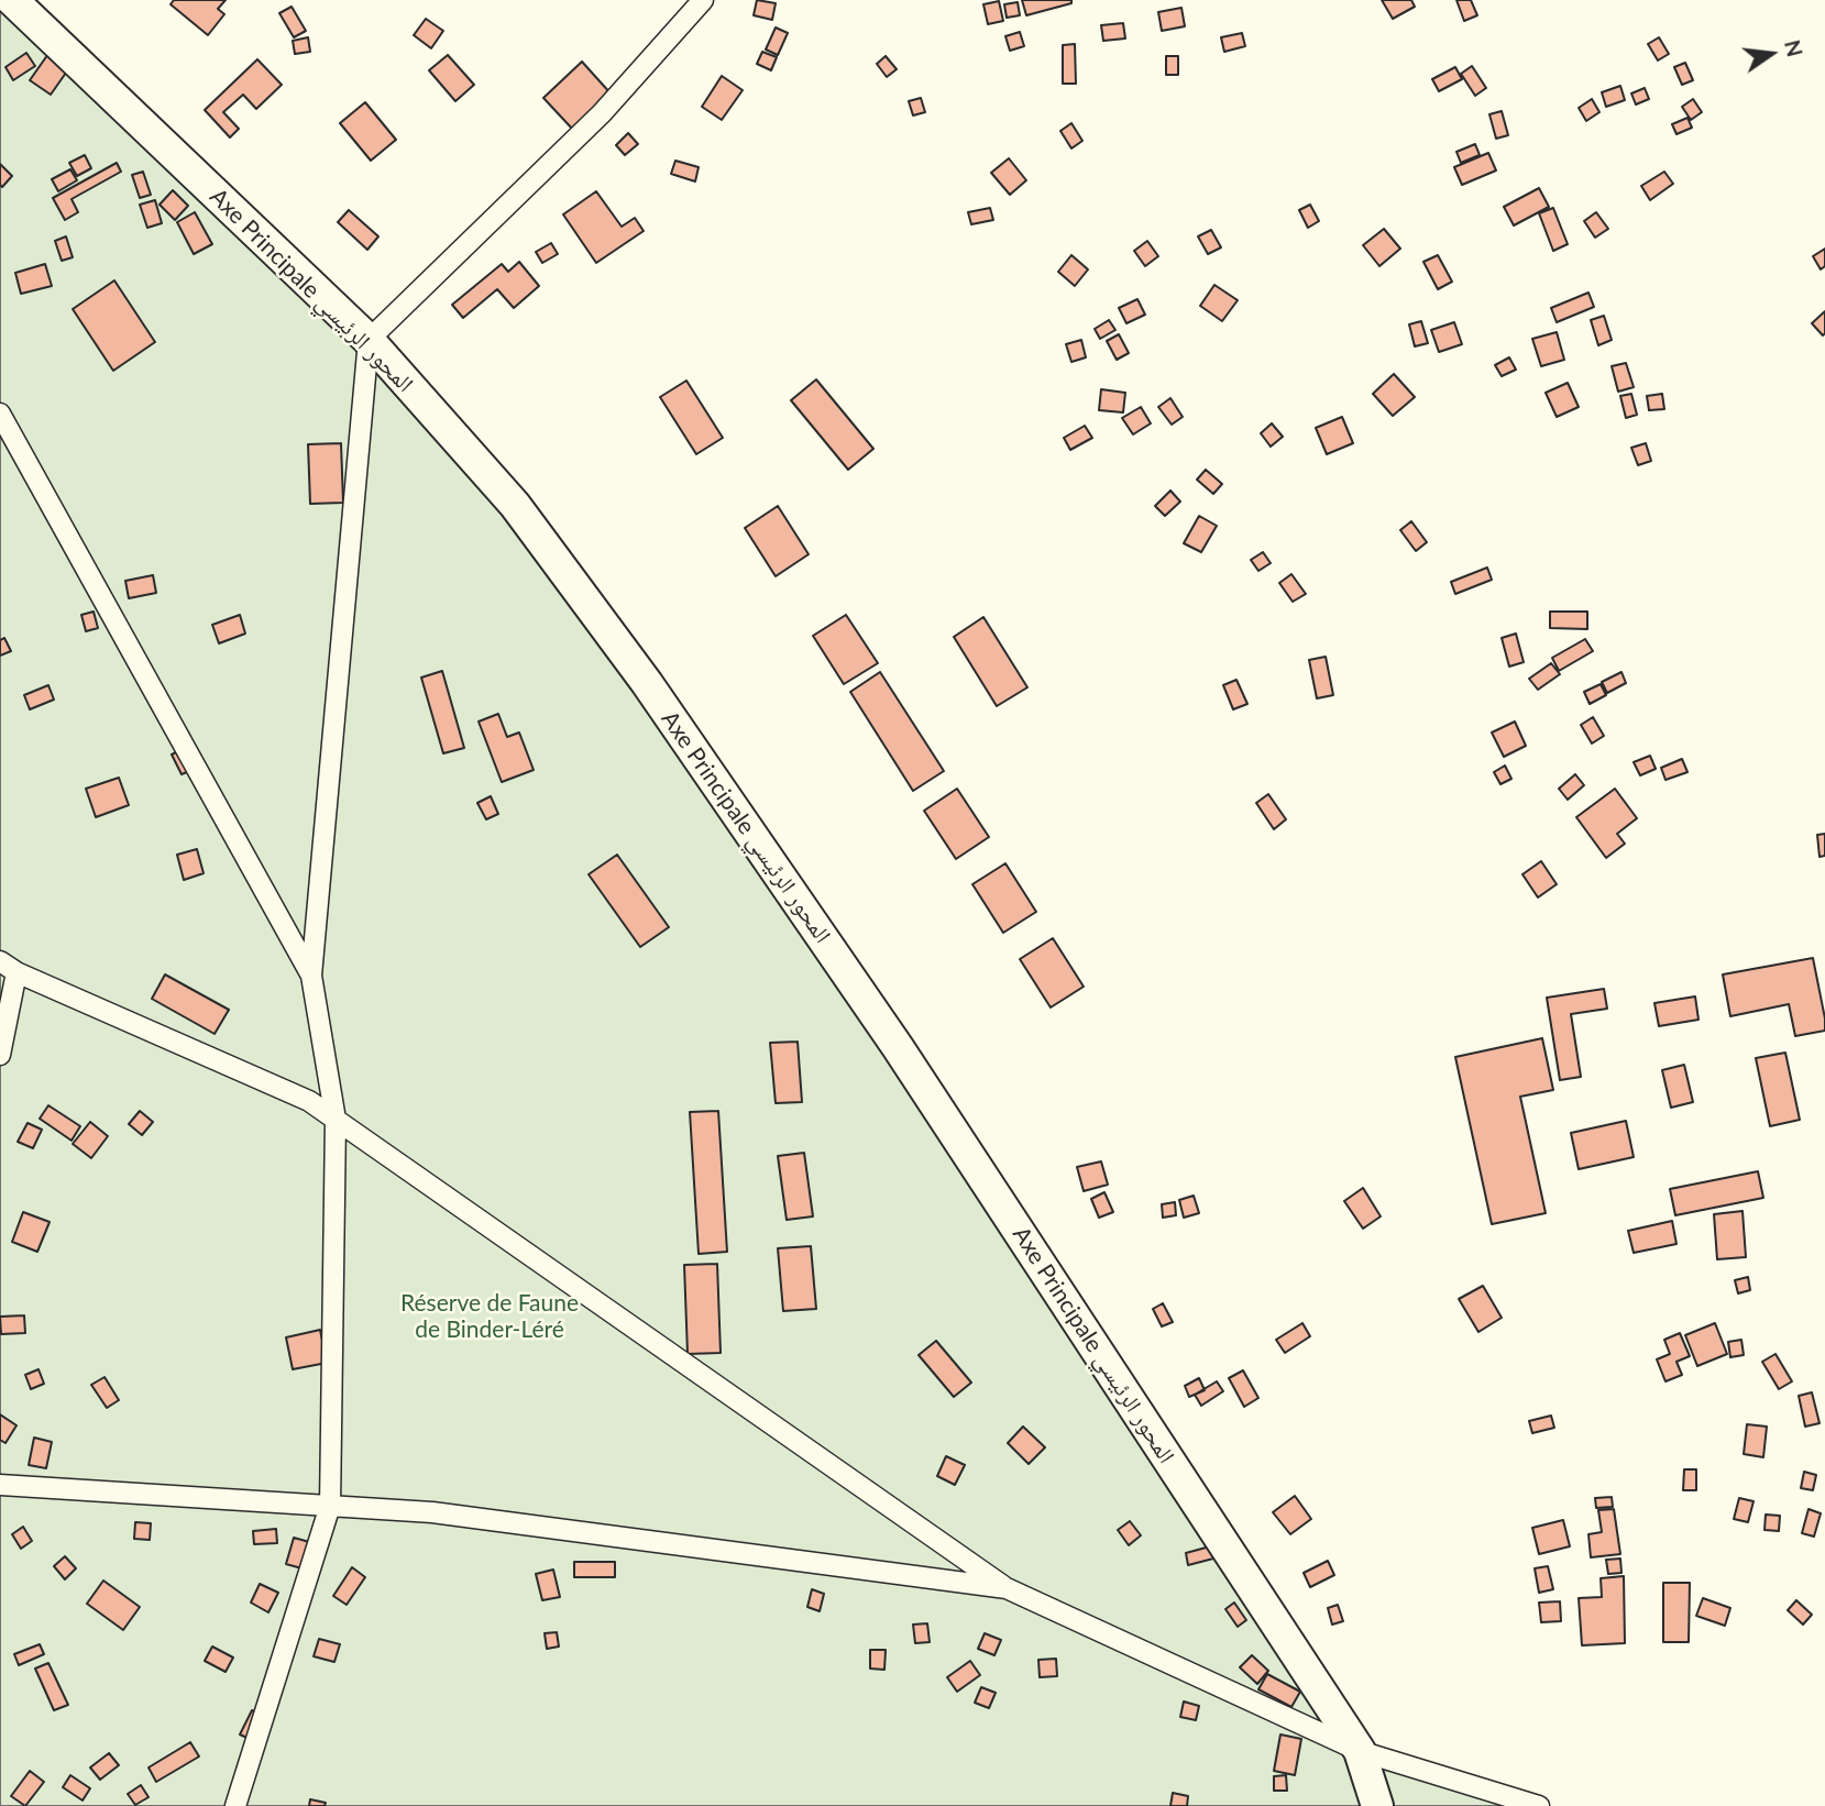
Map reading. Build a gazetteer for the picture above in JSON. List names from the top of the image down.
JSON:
{
  "streets": {
    "main road": ["Axe Principale المحور الرئيسي"]
  },
  "parks": ["Réserve de Faune de Binder-Léré"],
  "north": "right"
}
